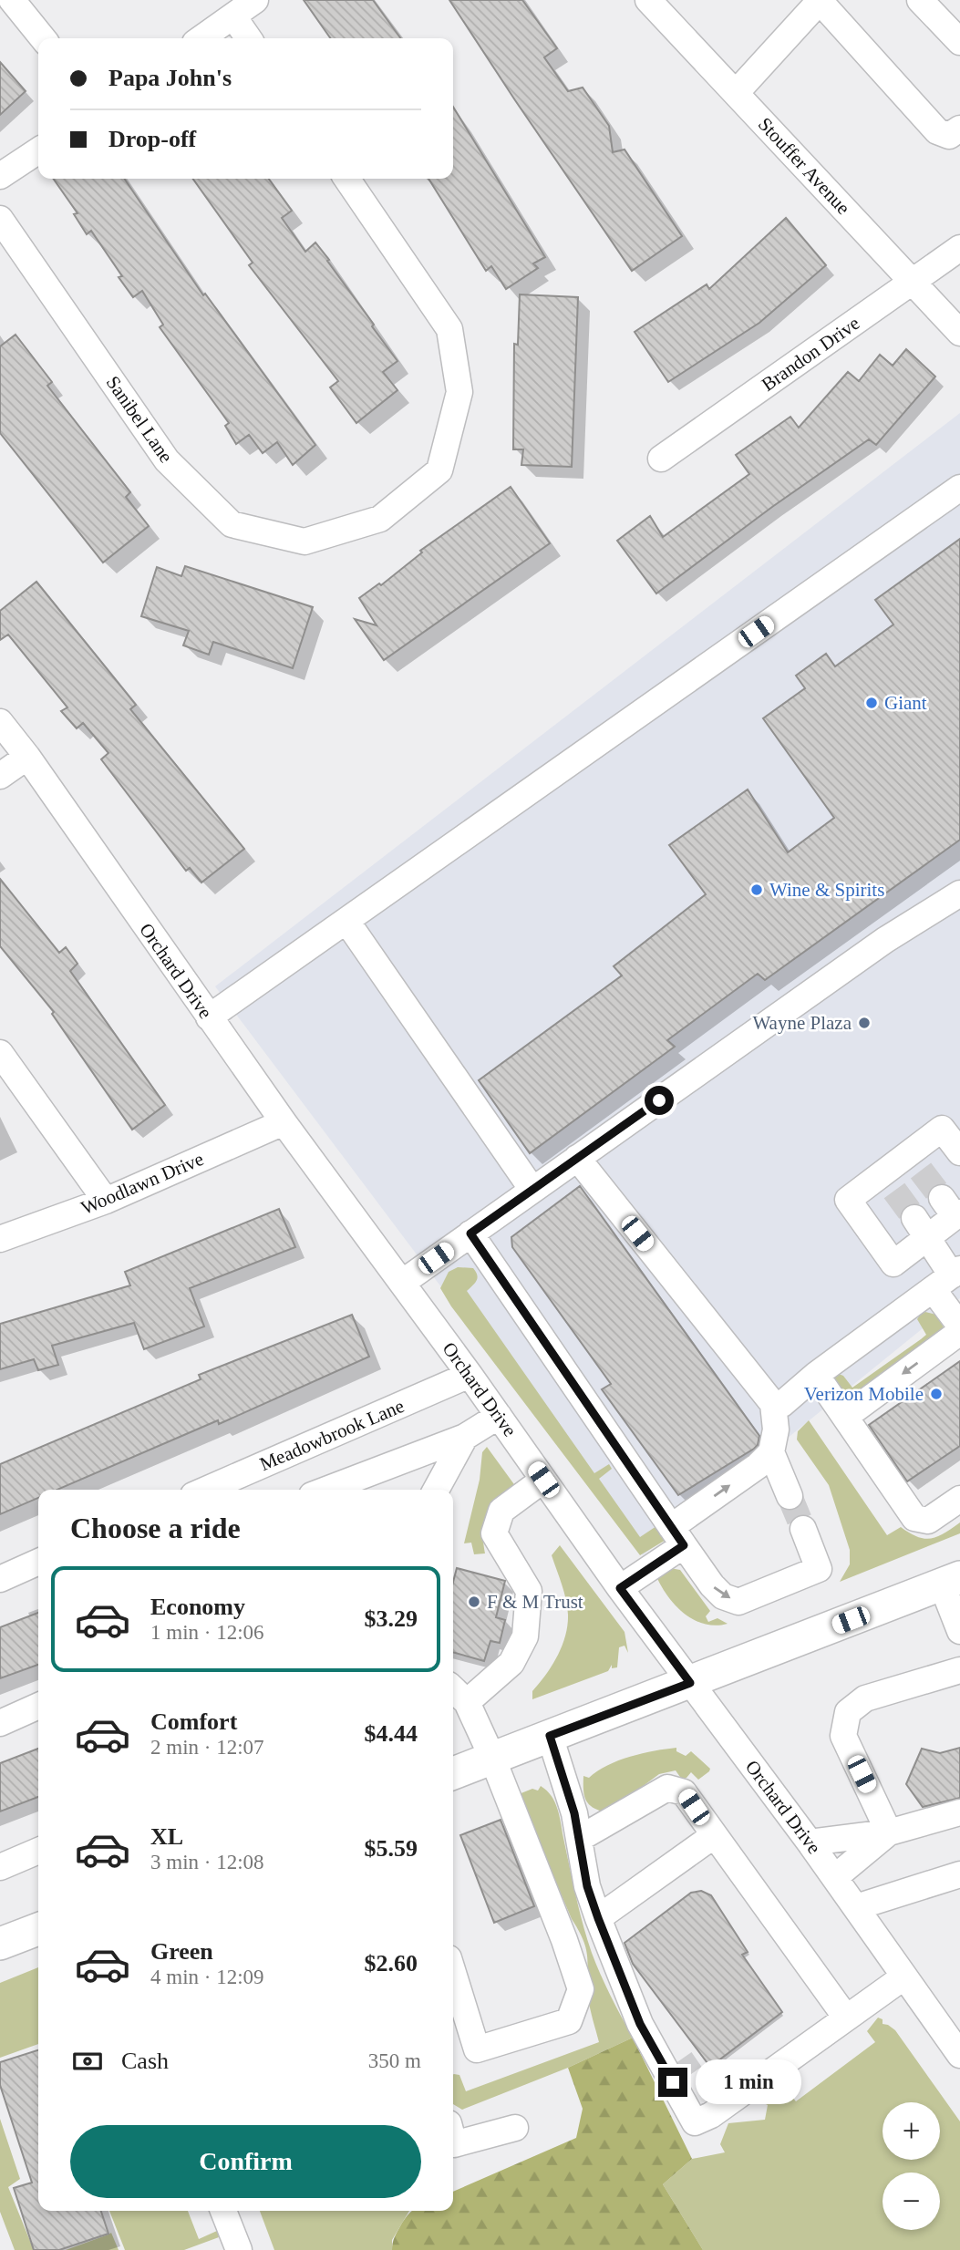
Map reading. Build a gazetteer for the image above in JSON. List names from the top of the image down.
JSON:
{
  "streets": {
    "street": [
      "Stouffer Avenue",
      "Brandon Drive",
      "Sanibel Lane",
      "Orchard Drive",
      "Woodlawn Drive",
      "Meadowbrook Lane"
    ]
  },
  "crossings": [
    ["Stouffer Avenue", "Brandon Drive"],
    ["Orchard Drive", "Woodlawn Drive"],
    ["Orchard Drive", "Meadowbrook Lane"]
  ],
  "places": [
    "Giant",
    "Wine & Spirits",
    "Wayne Plaza",
    "Verizon Mobile",
    "F & M Trust"
  ],
  "page": {
    "banner": ["Papa John's", "Drop-off"],
    "heading": "Choose a ride",
    "list": [
      {
        "name": "Economy",
        "note": "1 min · 12:06",
        "value": "$3.29"
      },
      {
        "name": "Comfort",
        "note": "2 min · 12:07",
        "value": "$4.44"
      },
      {
        "name": "XL",
        "note": "3 min · 12:08",
        "value": "$5.59"
      },
      {
        "name": "Green",
        "note": "4 min · 12:09",
        "value": "$2.60"
      }
    ],
    "pay": ["Cash", "350 m"],
    "bubble": "1 min",
    "map_buttons": ["+", "−"],
    "buttons": "Confirm"
  }
}
